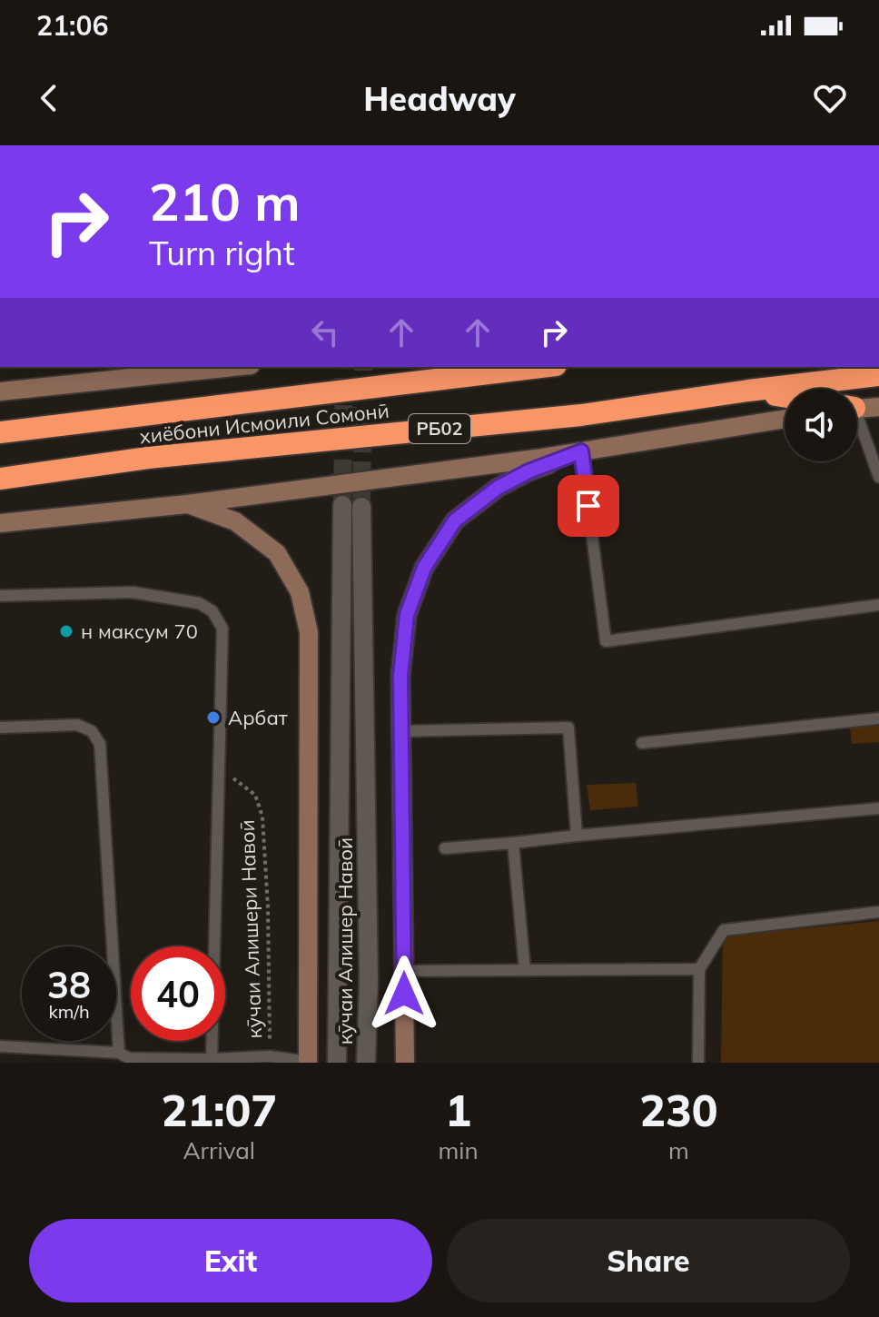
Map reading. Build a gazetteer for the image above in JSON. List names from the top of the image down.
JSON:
{
  "streets": {
    "highway": ["хиёбони Исмоили Сомонӣ", "РБ02"],
    "street": ["кӯчаи Алишер Навоӣ"],
    "path": ["кӯчаи Алишери Навоӣ"]
  },
  "places": ["н максум 70", "Арбат"],
  "page": {
    "status": "21:06",
    "header": "Headway",
    "turn": ["210 m", "Turn right"],
    "speed": "38 km/h",
    "limit": "40",
    "eta": [
      "21:07",
      "Arrival",
      "1",
      "min",
      "230",
      "m"
    ],
    "buttons": ["Exit", "Share"]
  }
}
